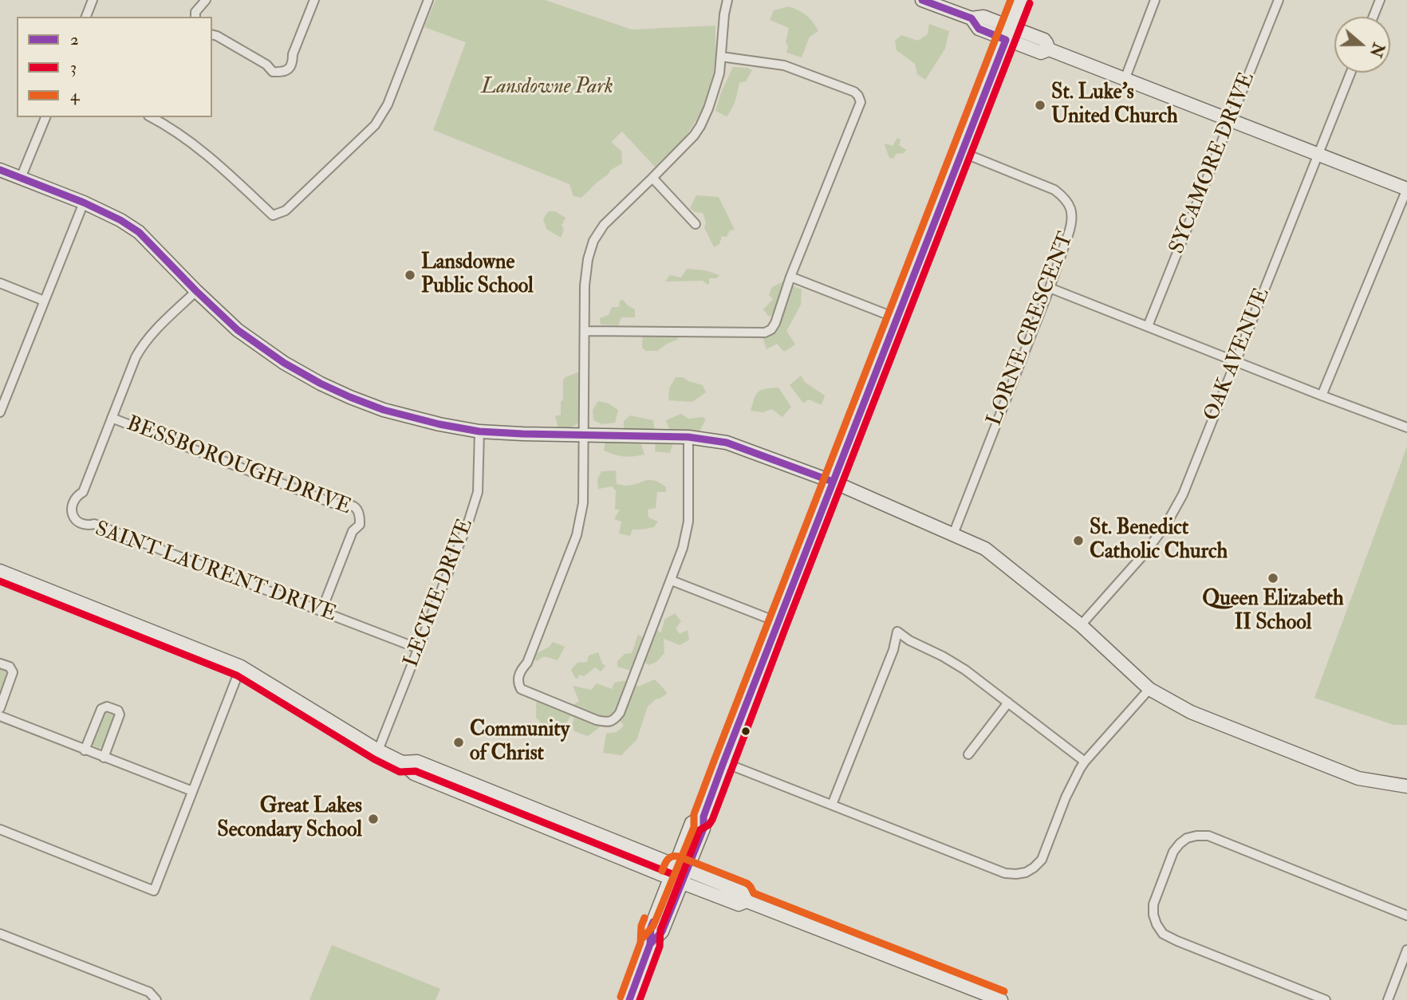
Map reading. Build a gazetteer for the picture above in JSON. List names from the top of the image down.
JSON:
{
  "streets": {
    "street": [
      "SYCAMORE DRIVE",
      "LORNE CRESCENT",
      "OAK AVENUE",
      "BESSBOROUGH DRIVE",
      "SAINT LAURENT DRIVE",
      "LECKIE DRIVE"
    ]
  },
  "crossings": [
    ["BESSBOROUGH DRIVE", "SAINT LAURENT DRIVE"],
    ["SAINT LAURENT DRIVE", "LECKIE DRIVE"]
  ],
  "parks": ["Lansdowne Park"],
  "places": [
    "St. Luke's United Church",
    "Lansdowne Public School",
    "St. Benedict Catholic Church",
    "Queen Elizabeth II School",
    "Community of Christ",
    "Great Lakes Secondary School"
  ],
  "lines": ["transit line 2", "transit line 4", "transit line 3"],
  "legend": ["2", "3", "4"],
  "north": "right"
}
